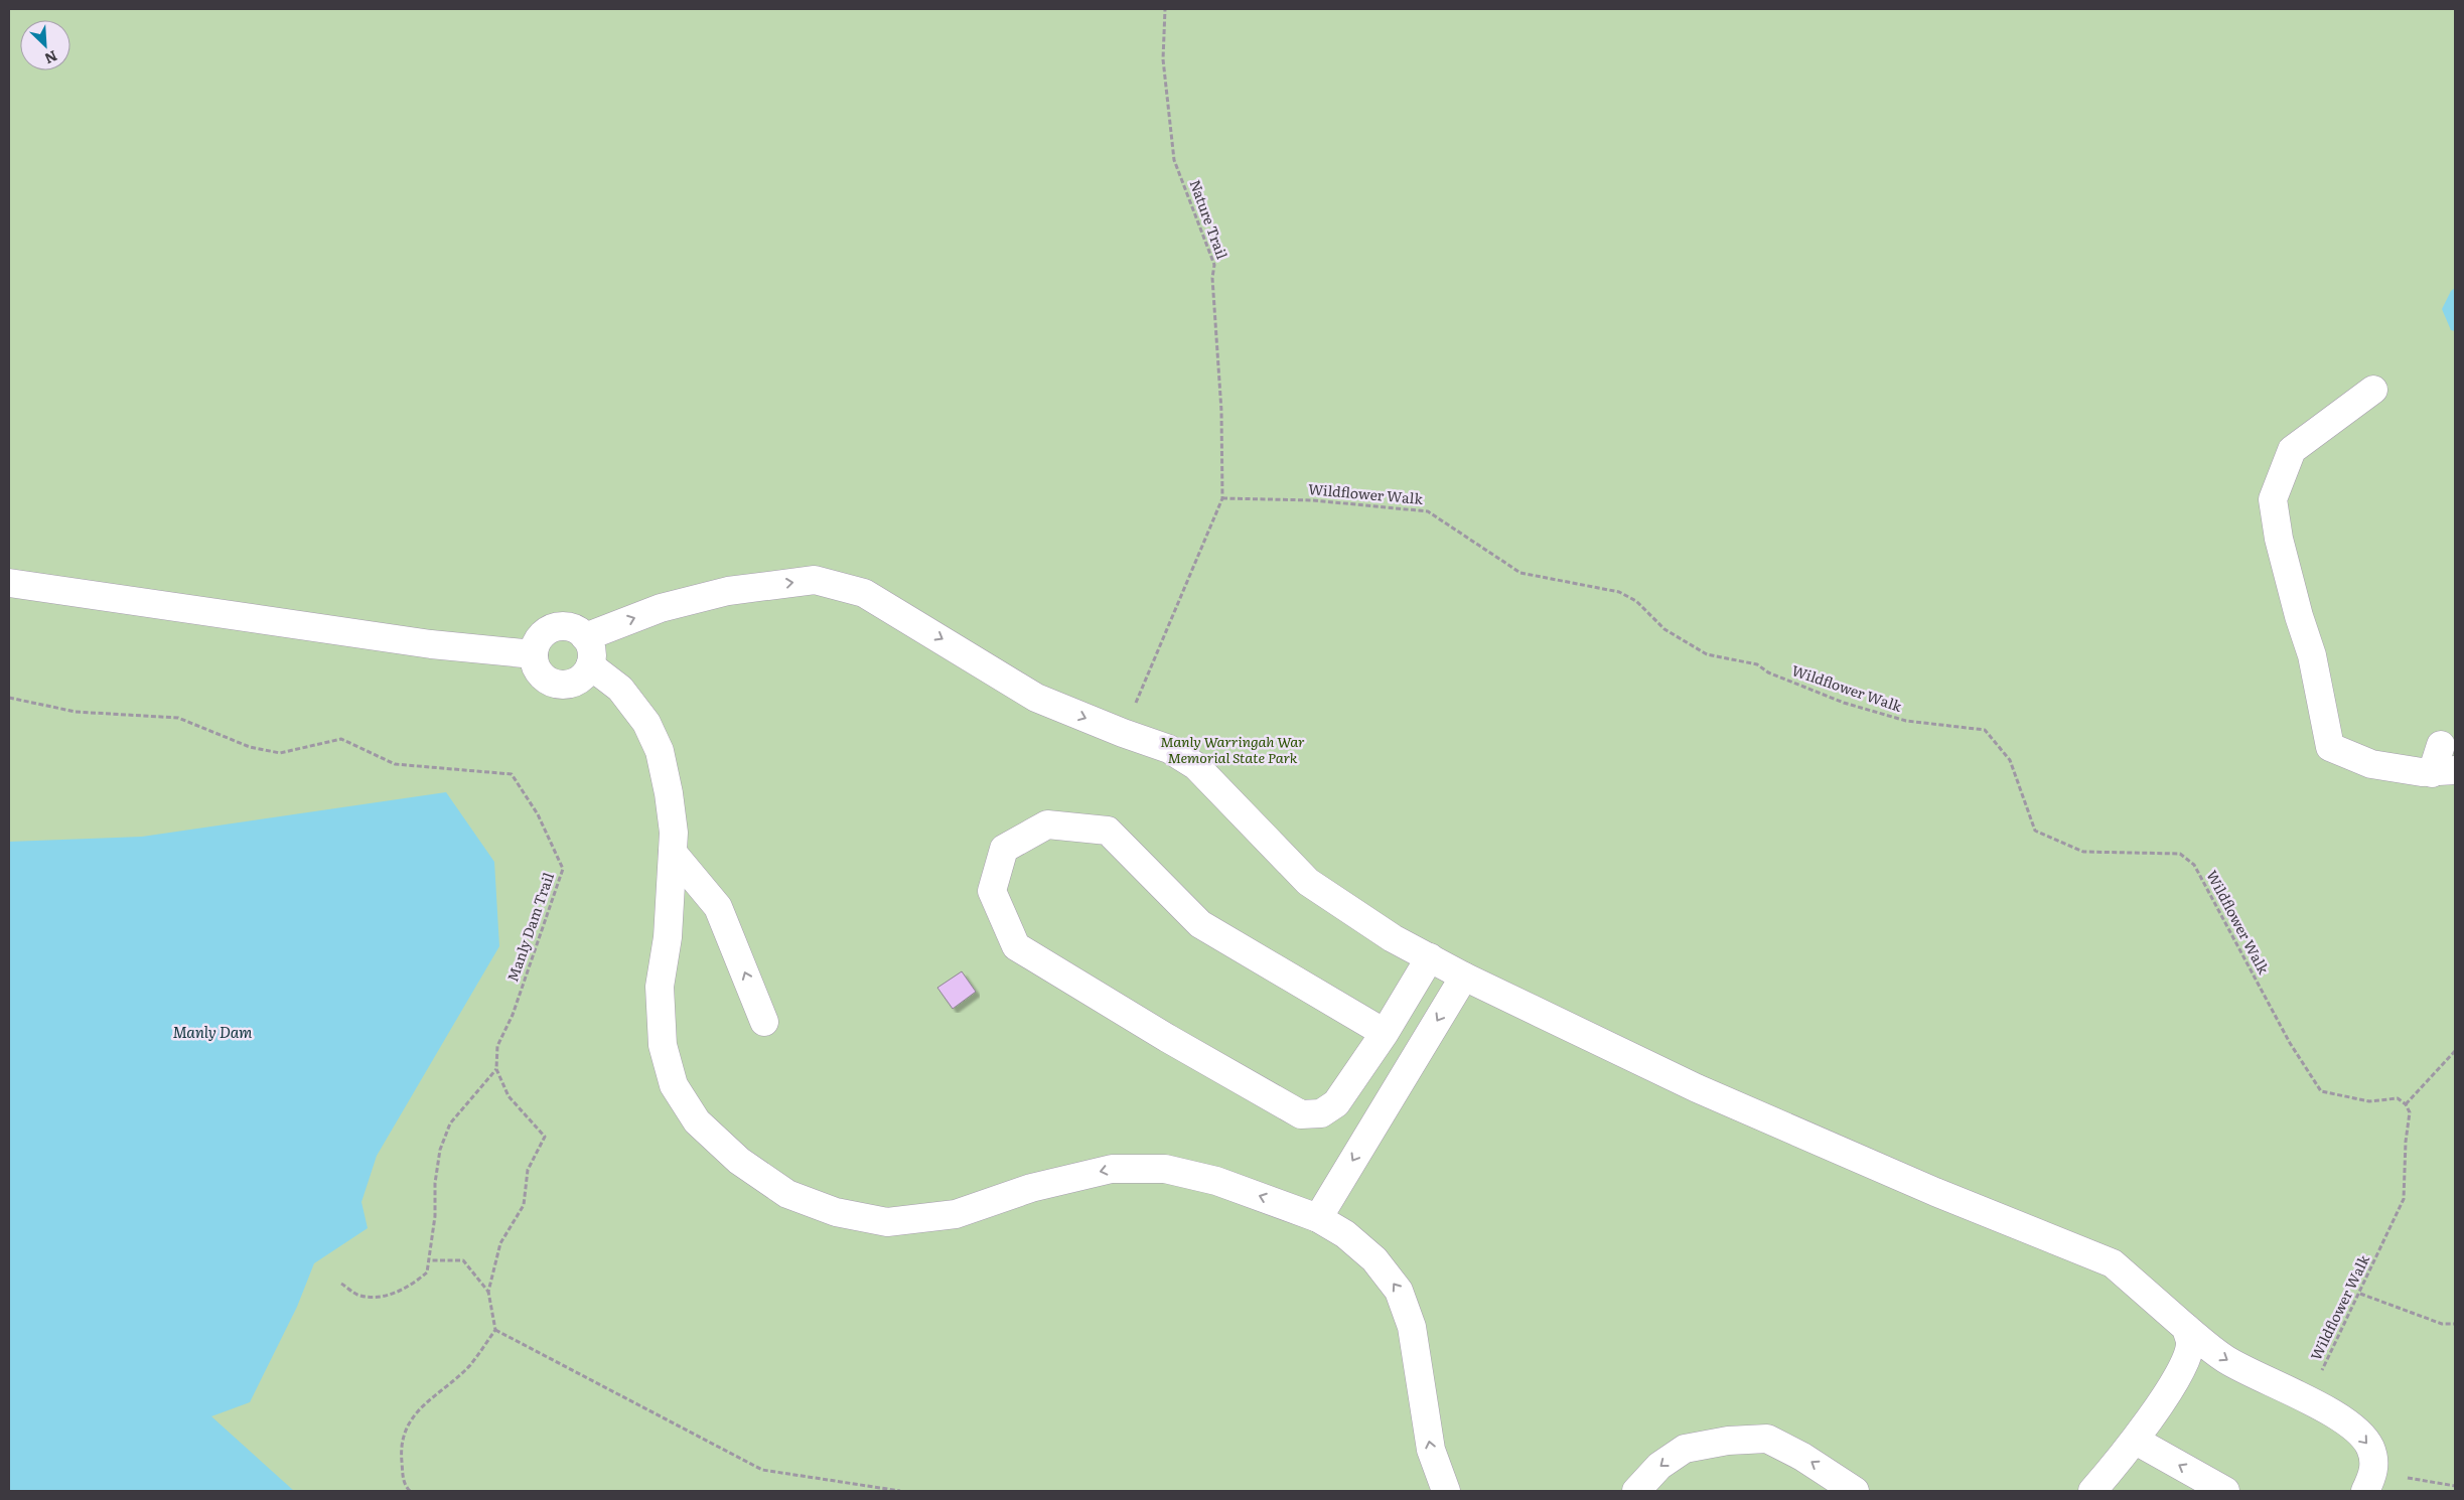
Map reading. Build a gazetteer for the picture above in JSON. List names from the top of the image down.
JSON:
{
  "streets": {
    "path": ["Nature Trail", "Wildflower Walk", "Manly Dam Trail"]
  },
  "crossings": [
    ["Nature Trail", "Wildflower Walk"]
  ],
  "water": ["Manly Dam"],
  "parks": ["Manly Warringah War Memorial State Park"],
  "north": "bottom right"
}
